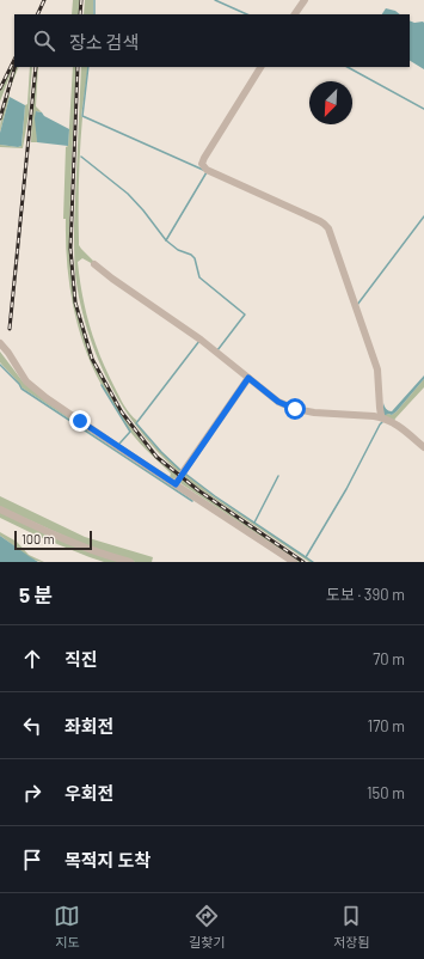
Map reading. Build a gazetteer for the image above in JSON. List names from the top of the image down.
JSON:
{
  "scale_bar": "100 m",
  "north": "bottom left",
  "page": {
    "search": "장소 검색",
    "scale": "100 m",
    "heading": ["5 분", "도보 · 390 m"],
    "list": [
      ["직진", "70 m"],
      ["좌회전", "170 m"],
      ["우회전", "150 m"],
      "목적지 도착"
    ],
    "nav": ["지도", "길찾기", "저장됨"]
  }
}
